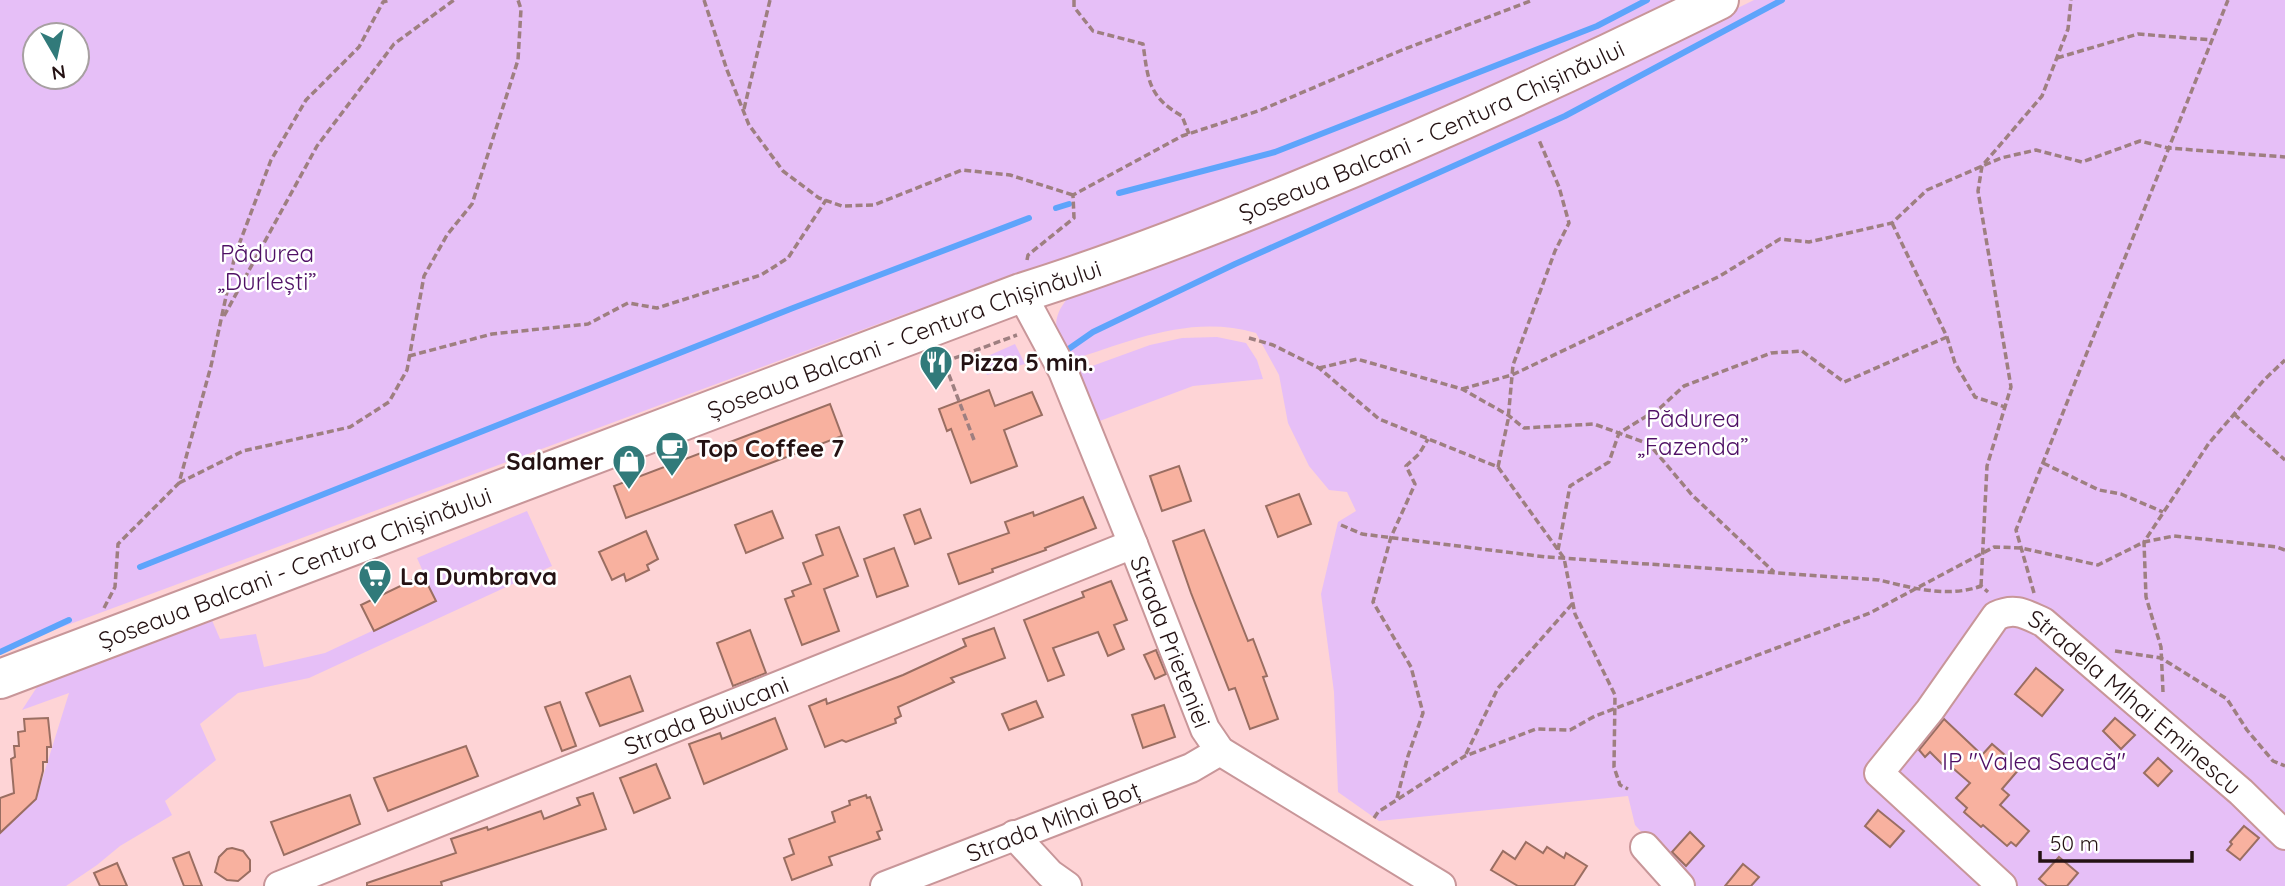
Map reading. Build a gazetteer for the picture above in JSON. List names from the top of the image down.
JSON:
{
  "streets": {
    "highway": ["Șoseaua Balcani - Centura Chișinăului"],
    "street": [
      "Strada Prieteniei",
      "Stradela MIhai Eminescu",
      "Strada Buiucani",
      "Strada Mihai Boț"
    ]
  },
  "crossings": [
    ["Șoseaua Balcani - Centura Chișinăului", "Strada Prieteniei"],
    ["Strada Prieteniei", "Strada Buiucani"],
    ["Strada Prieteniei", "Strada Mihai Boț"]
  ],
  "parks": ["Pădurea „Durlești”", "Pădurea „Fazenda”", "IP \"Valea Seacă\""],
  "places": {
    "restaurant": ["Pizza 5 min."],
    "cafe": ["Top Coffee 7"],
    "shop": ["Salamer"],
    "supermarket": ["La Dumbrava"]
  },
  "scale_bar": "50 m",
  "north": "bottom"
}
